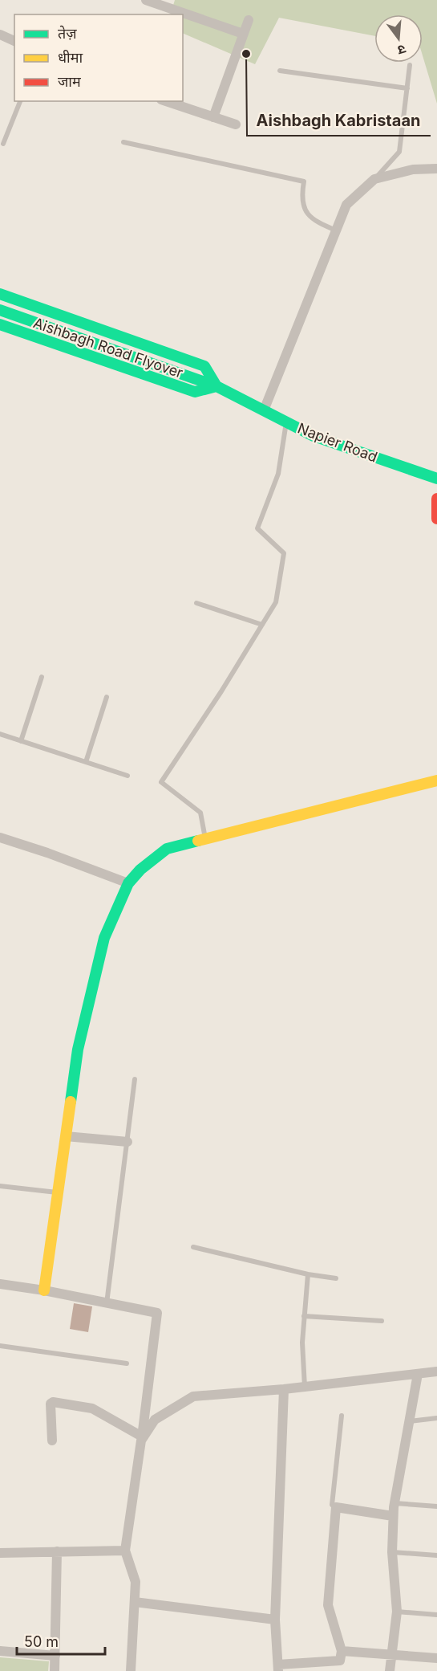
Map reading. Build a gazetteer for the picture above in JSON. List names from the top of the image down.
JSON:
{
  "streets": {
    "street": ["Aishbagh Road Flyover", "Napier Road"]
  },
  "crossings": [
    ["Aishbagh Road Flyover", "Napier Road"]
  ],
  "places": ["Aishbagh Kabristaan"],
  "legend": ["तेज़", "धीमा", "जाम"],
  "scale_bar": "50 m",
  "north": "bottom"
}
